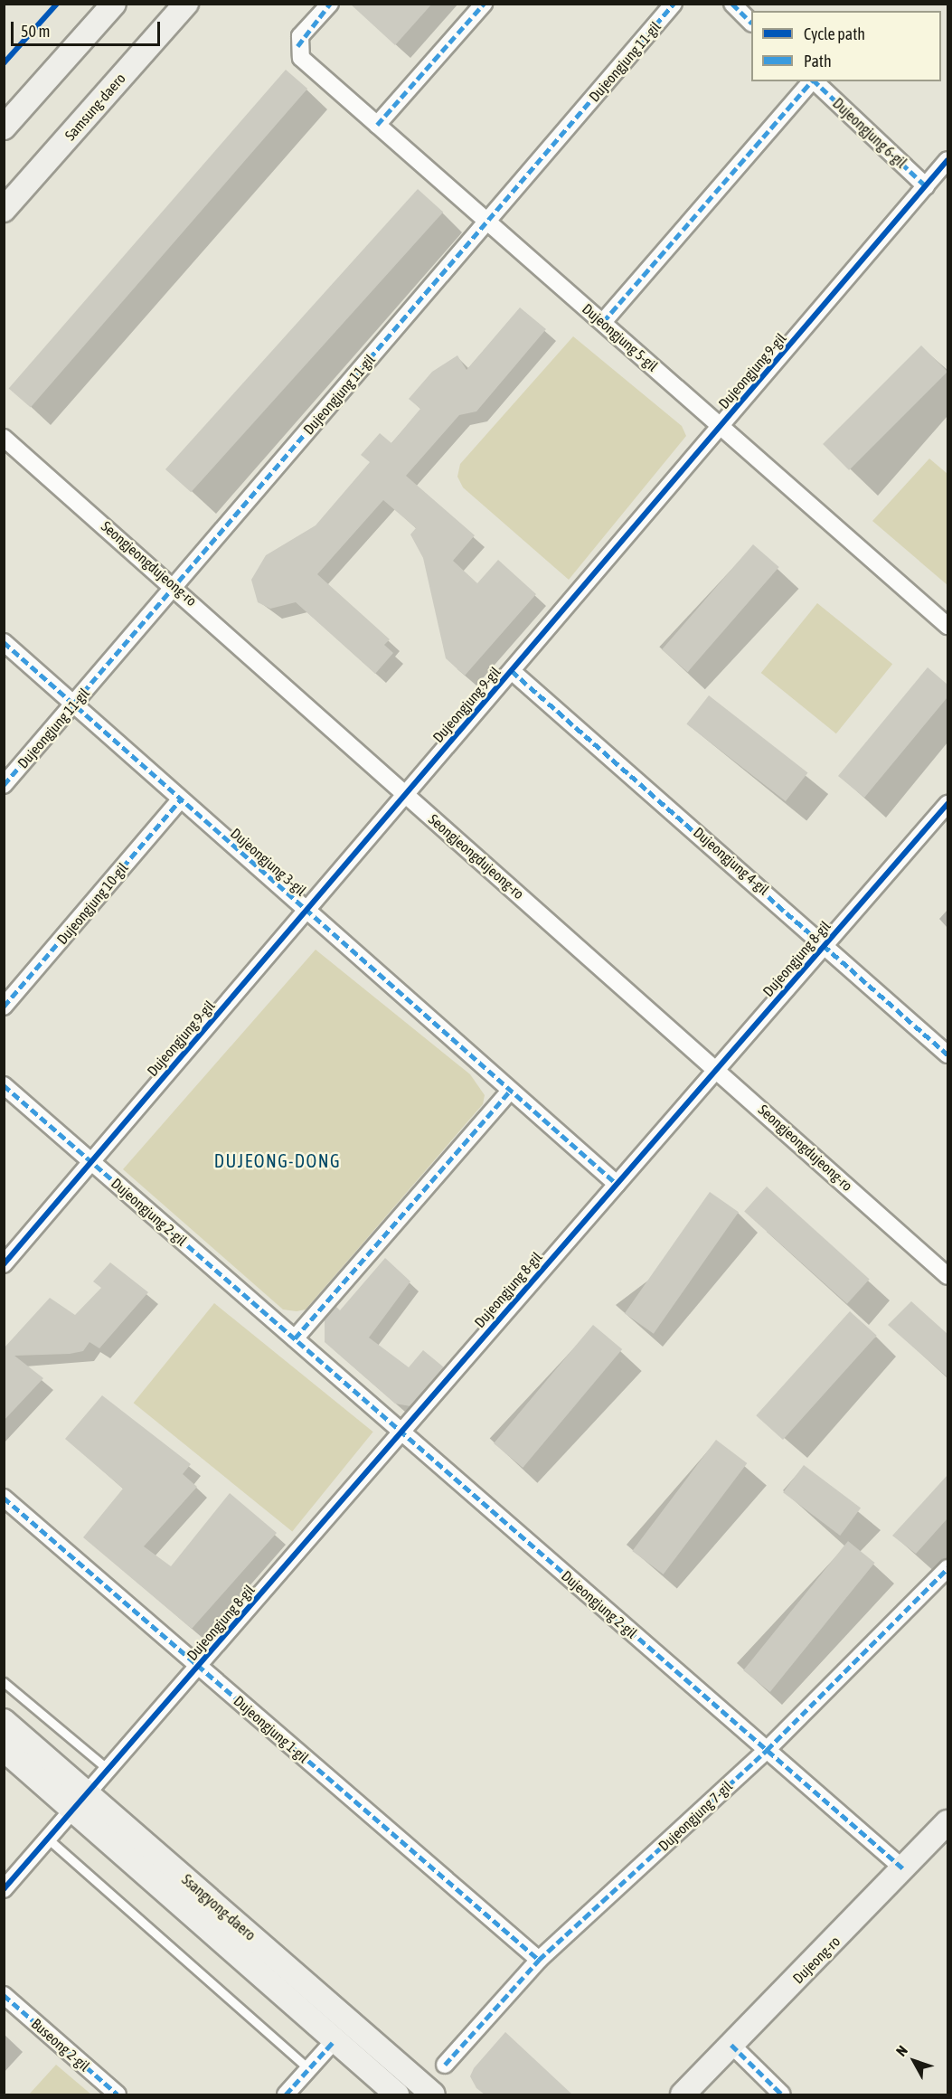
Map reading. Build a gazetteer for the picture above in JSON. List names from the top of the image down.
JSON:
{
  "streets": {
    "street": [
      "Dujeongjung 11-gil",
      "Samsung-daero",
      "Dujeongjung 6-gil",
      "Dujeongjung 5-gil",
      "Dujeongjung 9-gil",
      "Seongjeongdujeong-ro",
      "Dujeongjung 4-gil",
      "Dujeongjung 3-gil",
      "Dujeongjung 10-gil",
      "Dujeongjung 8-gil",
      "Dujeongjung 2-gil",
      "Dujeongjung 1-gil",
      "Dujeongjung 7-gil",
      "Ssangyong-daero",
      "Dujeong-ro",
      "Buseong 2-gil"
    ]
  },
  "crossings": [
    ["Dujeongjung 11-gil", "Dujeongjung 5-gil"],
    ["Dujeongjung 11-gil", "Seongjeongdujeong-ro"],
    ["Dujeongjung 11-gil", "Dujeongjung 3-gil"],
    ["Dujeongjung 6-gil", "Dujeongjung 9-gil"],
    ["Dujeongjung 5-gil", "Dujeongjung 9-gil"],
    ["Dujeongjung 9-gil", "Seongjeongdujeong-ro"],
    ["Dujeongjung 9-gil", "Dujeongjung 4-gil"],
    ["Dujeongjung 9-gil", "Dujeongjung 3-gil"],
    ["Dujeongjung 9-gil", "Dujeongjung 2-gil"],
    ["Seongjeongdujeong-ro", "Dujeongjung 8-gil"],
    ["Dujeongjung 4-gil", "Dujeongjung 8-gil"],
    ["Dujeongjung 3-gil", "Dujeongjung 10-gil"],
    ["Dujeongjung 3-gil", "Dujeongjung 8-gil"],
    ["Dujeongjung 8-gil", "Dujeongjung 2-gil"],
    ["Dujeongjung 8-gil", "Dujeongjung 1-gil"],
    ["Dujeongjung 8-gil", "Ssangyong-daero"],
    ["Dujeongjung 2-gil", "Dujeongjung 7-gil"],
    ["Dujeongjung 2-gil", "Dujeong-ro"],
    ["Dujeongjung 1-gil", "Dujeongjung 7-gil"]
  ],
  "districts": ["DUJEONG-DONG"],
  "legend": ["Cycle path", "Path"],
  "scale_bar": "50 m",
  "north": "top left"
}
